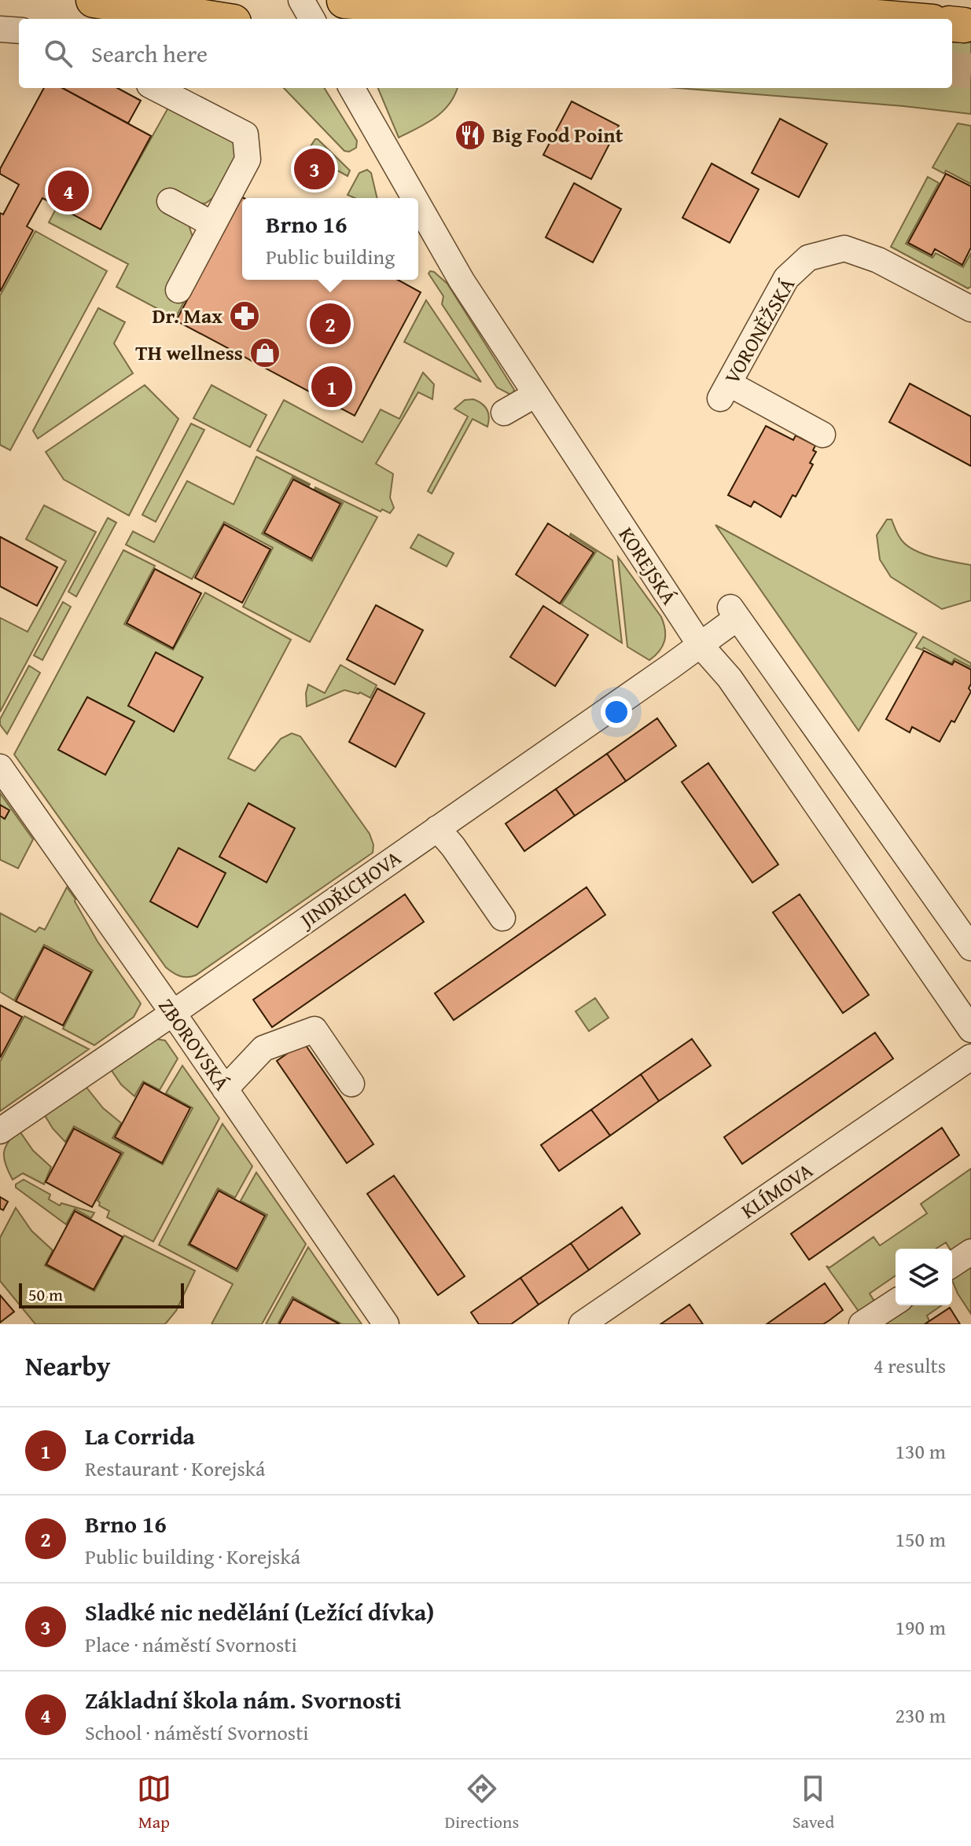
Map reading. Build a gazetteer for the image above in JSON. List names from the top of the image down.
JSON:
{
  "streets": {
    "street": [
      "VORONĚŽSKÁ",
      "KOREJSKÁ",
      "JINDŘICHOVA",
      "ZBOROVSKÁ",
      "KLÍMOVA"
    ]
  },
  "crossings": [
    ["KOREJSKÁ", "JINDŘICHOVA"],
    ["JINDŘICHOVA", "ZBOROVSKÁ"]
  ],
  "places": {
    "restaurant": ["Big Food Point"],
    "pharmacy": ["Dr. Max"],
    "shop": ["TH wellness"]
  },
  "scale_bar": "50 m",
  "page": {
    "search": "Search here",
    "pins": [
      "3",
      "4",
      "2",
      "1"
    ],
    "popup": ["Brno 16", "Public building"],
    "scale": "50 m",
    "heading": ["Nearby", "4 results"],
    "list": [
      {
        "mark": "1",
        "name": "La Corrida",
        "note": "Restaurant · Korejská",
        "value": "130 m"
      },
      {
        "mark": "2",
        "name": "Brno 16",
        "note": "Public building · Korejská",
        "value": "150 m"
      },
      {
        "mark": "3",
        "name": "Sladké nic nedělání (Ležící dívka)",
        "note": "Place · náměstí Svornosti",
        "value": "190 m"
      },
      {
        "mark": "4",
        "name": "Základní škola nám. Svornosti",
        "note": "School · náměstí Svornosti",
        "value": "230 m"
      }
    ],
    "nav": ["Map", "Directions", "Saved"]
  }
}
